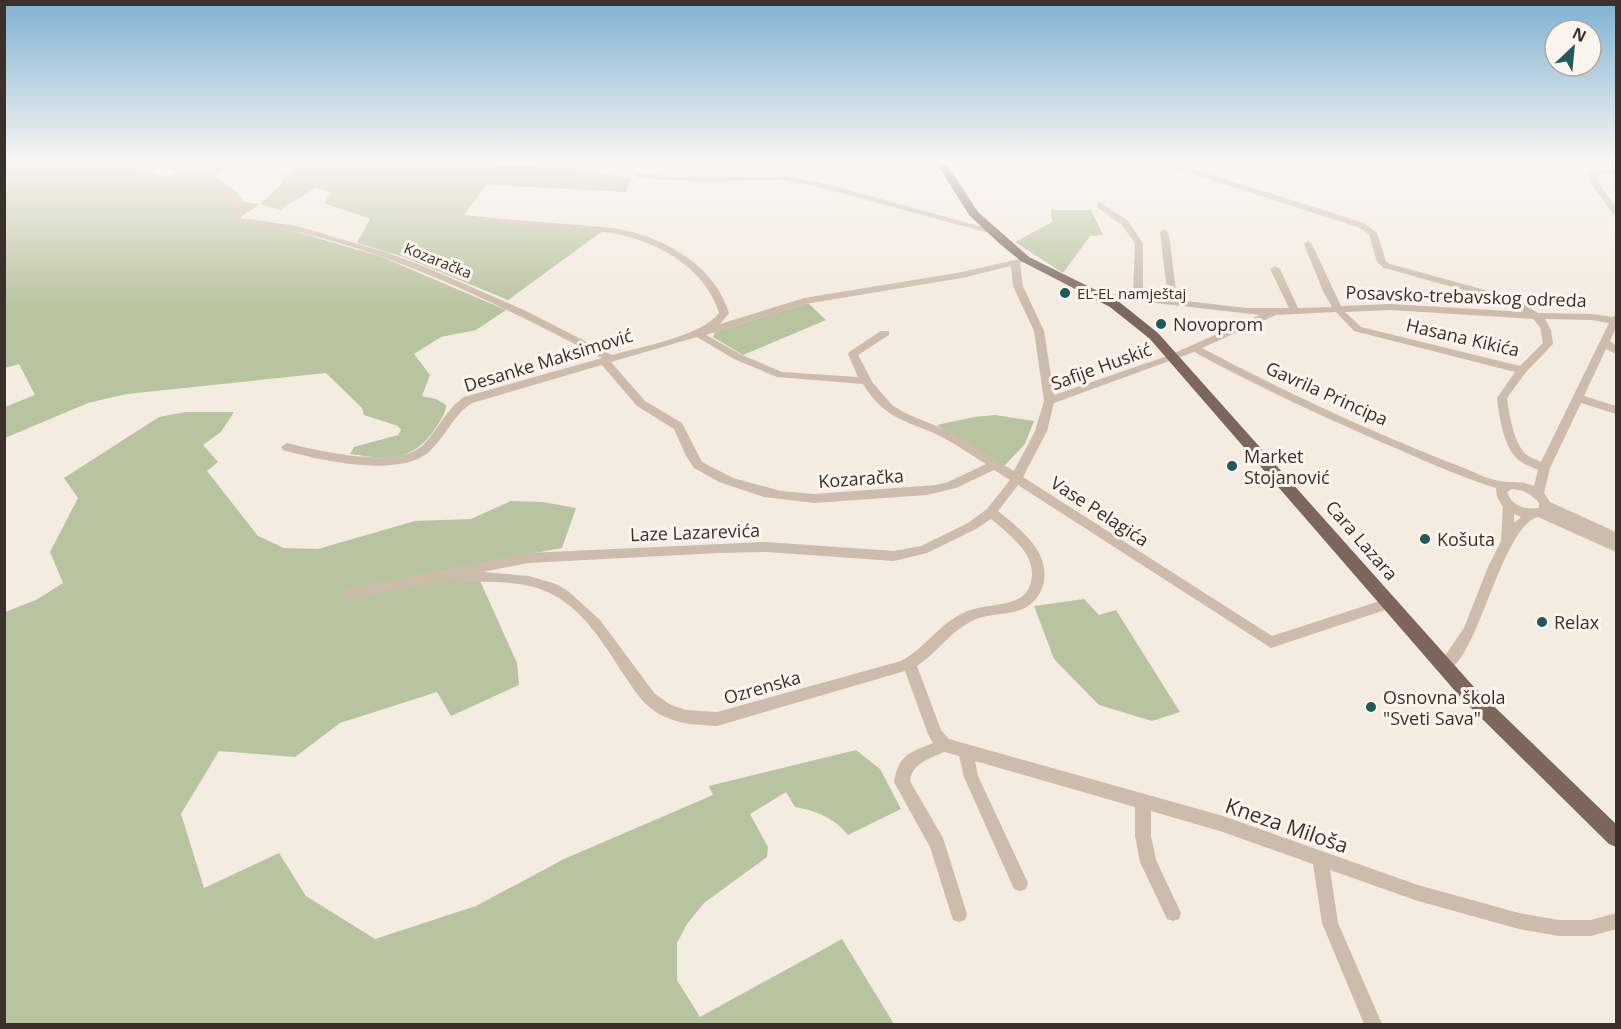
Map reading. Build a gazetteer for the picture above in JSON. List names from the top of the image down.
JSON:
{
  "streets": {
    "main road": ["Cara Lazara"],
    "street": [
      "Kozaračka",
      "Posavsko-trebavskog odreda",
      "Hasana Kikića",
      "Desanke Maksimović",
      "Safije Huskić",
      "Gavrila Principa",
      "Vase Pelagića",
      "Laze Lazarevića",
      "Ozrenska",
      "Kneza Miloša"
    ]
  },
  "crossings": [
    ["Kozaračka", "Desanke Maksimović"],
    ["Kozaračka", "Vase Pelagića"],
    ["Posavsko-trebavskog odreda", "Hasana Kikića"],
    ["Posavsko-trebavskog odreda", "Safije Huskić"],
    ["Posavsko-trebavskog odreda", "Cara Lazara"],
    ["Desanke Maksimović", "Cara Lazara"],
    ["Safije Huskić", "Gavrila Principa"],
    ["Safije Huskić", "Vase Pelagića"],
    ["Safije Huskić", "Laze Lazarevića"],
    ["Safije Huskić", "Cara Lazara"],
    ["Vase Pelagića", "Laze Lazarevića"],
    ["Vase Pelagića", "Cara Lazara"],
    ["Laze Lazarevića", "Ozrenska"]
  ],
  "places": [
    "EL-EL namještaj",
    "Novoprom",
    "Market Stojanović",
    "Košuta",
    "Relax",
    "Osnovna škola \"Sveti Sava\""
  ],
  "north": "top right"
}
